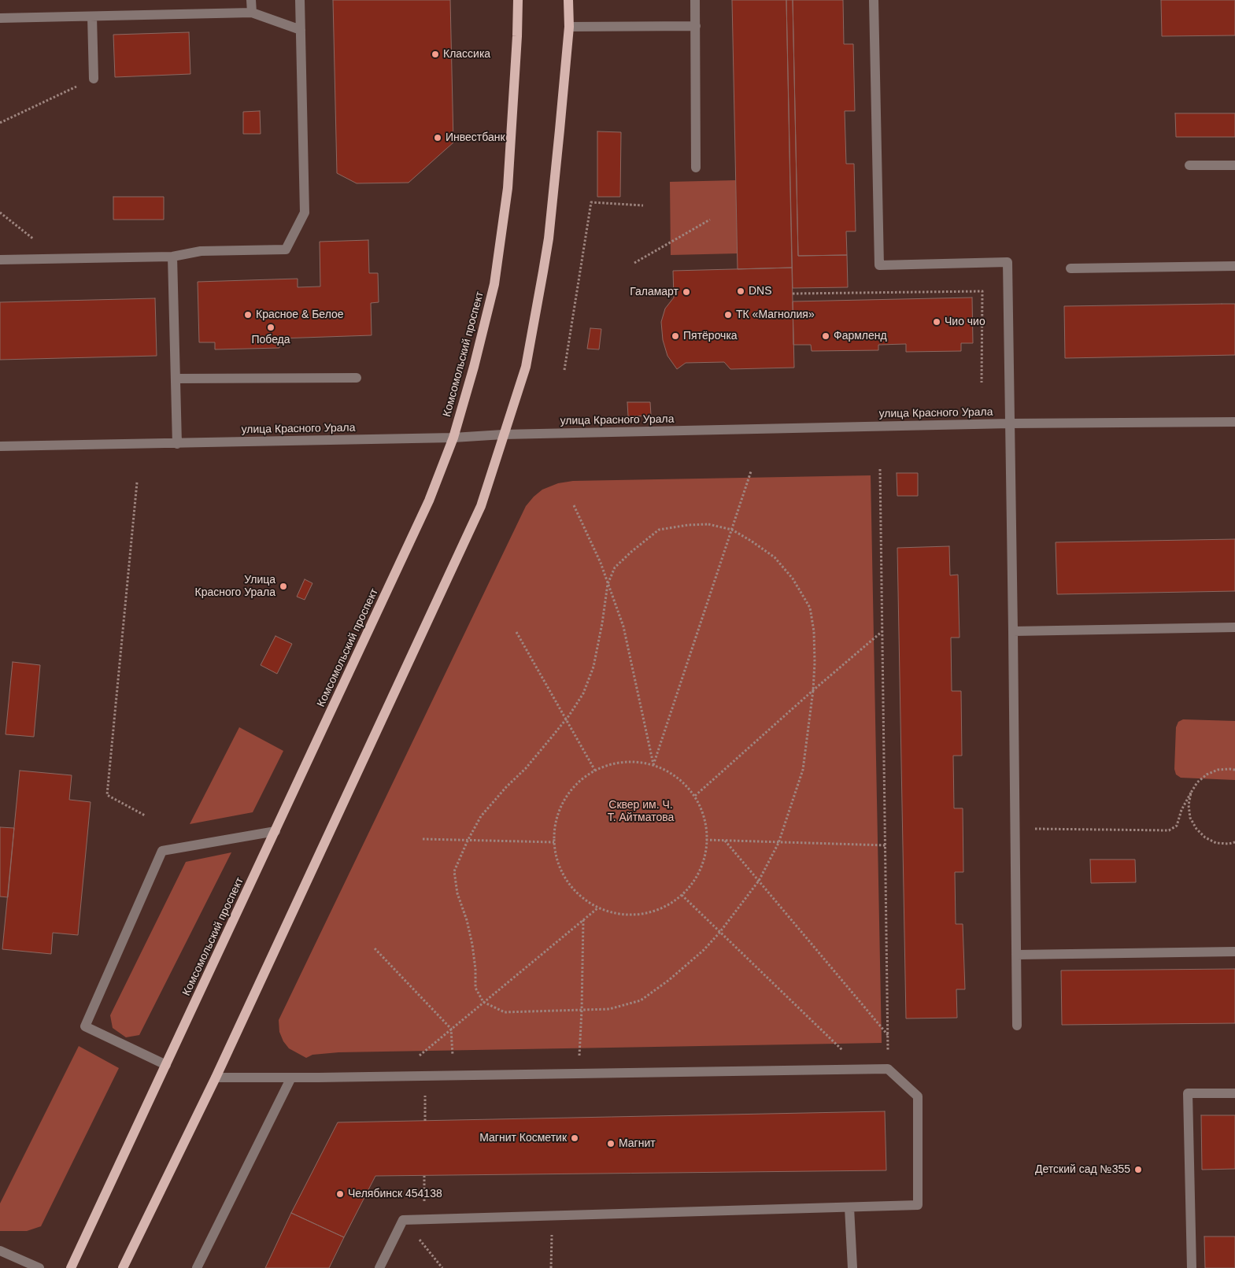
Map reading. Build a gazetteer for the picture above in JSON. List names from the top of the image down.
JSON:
{
  "streets": {
    "main road": ["Комсомольский проспект"],
    "street": ["улица Красного Урала"]
  },
  "crossings": [
    ["Комсомольский проспект", "улица Красного Урала"]
  ],
  "parks": ["Сквер им. Ч. Т. Айтматова"],
  "places": [
    "Классика",
    "Инвестбанк",
    "DNS",
    "Галамарт",
    "Красное & Белое",
    "ТК «Магнолия»",
    "Чио чио",
    "Победа",
    "Пятёрочка",
    "Фармленд",
    "Улица Красного Урала",
    "Магнит Косметик",
    "Магнит",
    "Детский сад №355",
    "Челябинск 454138"
  ]
}
